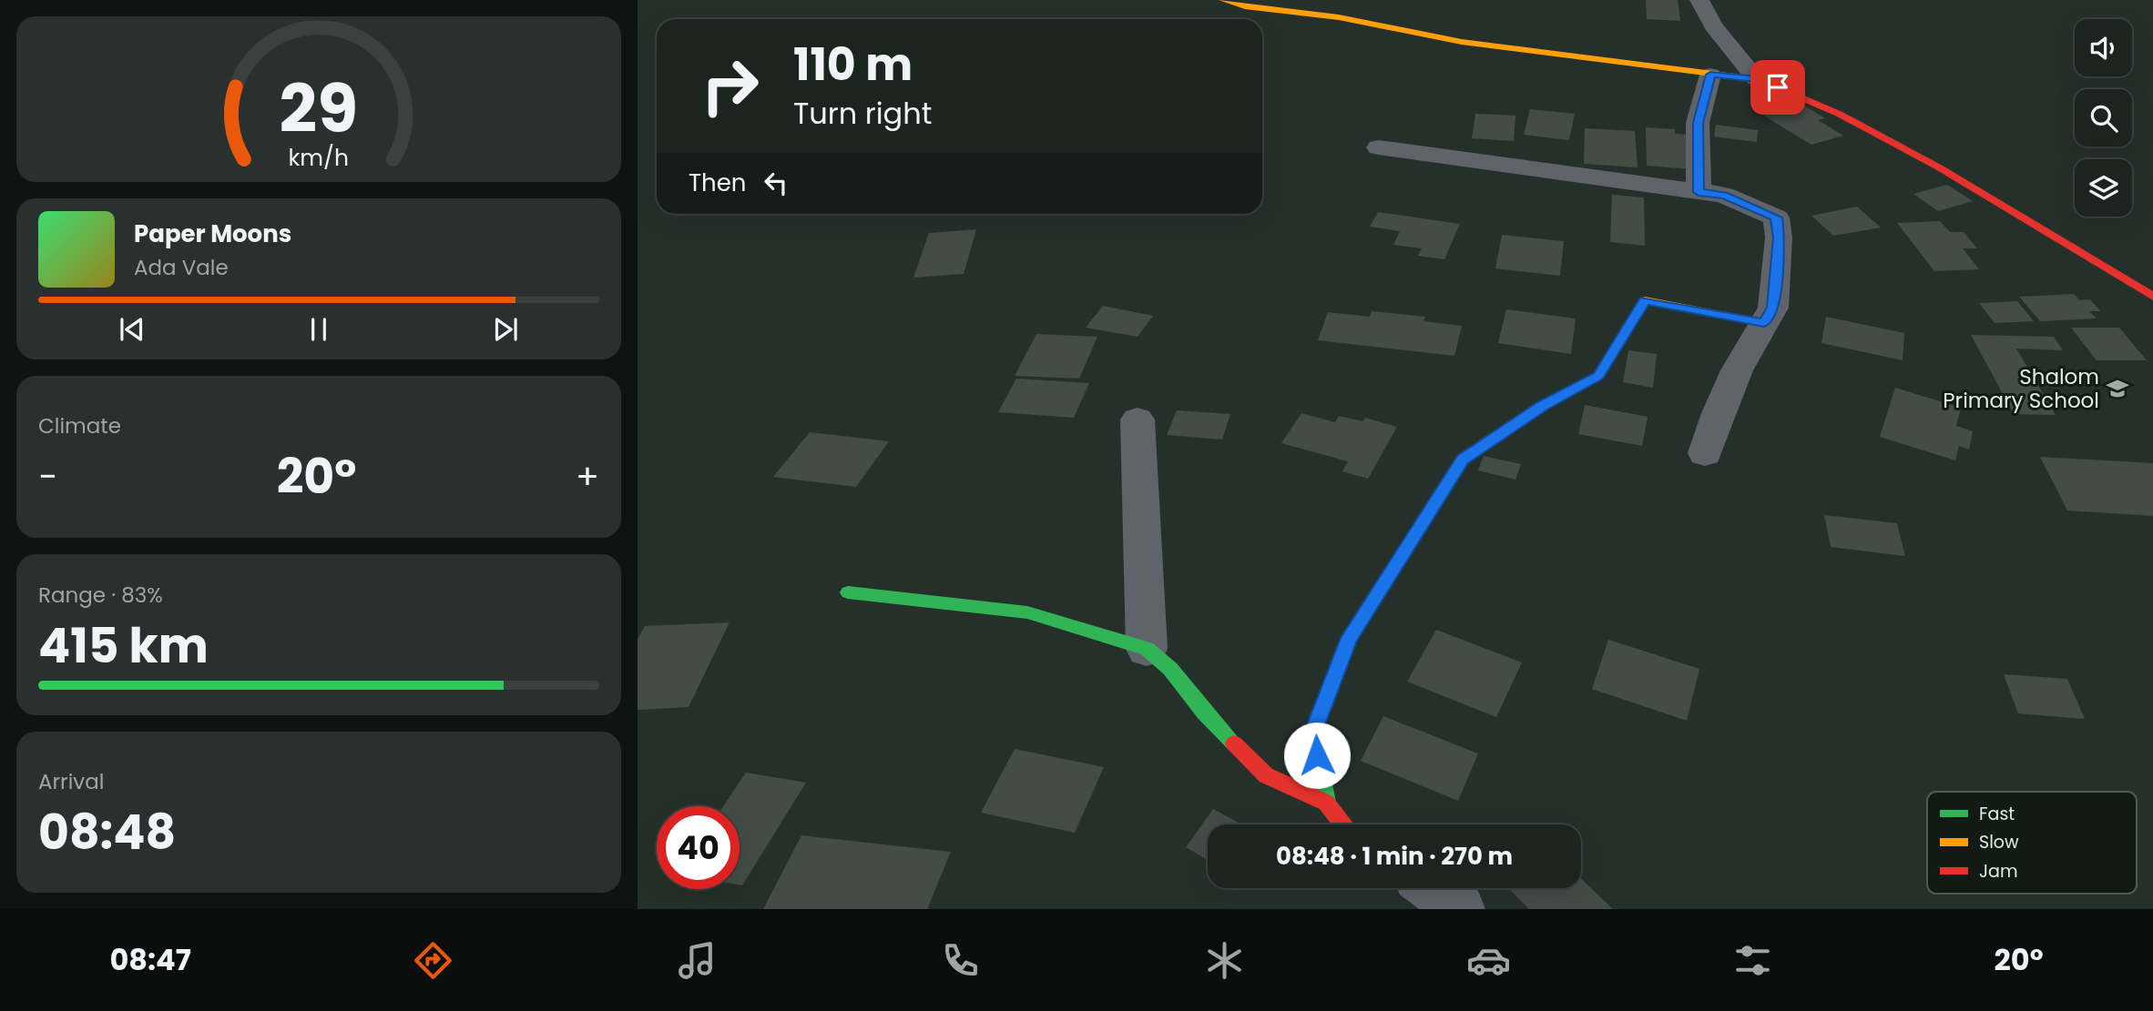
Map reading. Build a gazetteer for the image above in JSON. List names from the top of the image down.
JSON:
{
  "places": {
    "school or university": ["Shalom Primary School"]
  },
  "legend": ["Fast", "Slow", "Jam"],
  "page": {
    "turn": ["110 m", "Turn right"],
    "then": "Then",
    "song": ["Paper Moons", "Ada Vale"],
    "tile": [
      "Climate",
      ["Range · 83%", "415 km"],
      ["Arrival", "08:48"]
    ],
    "heat": ["−", "20°", "+"],
    "limit": "40",
    "trip": "08:48 · 1 min · 270 m",
    "tabs": ["08:47", "20°"],
    "gauge": ["29", "km/h"]
  }
}
